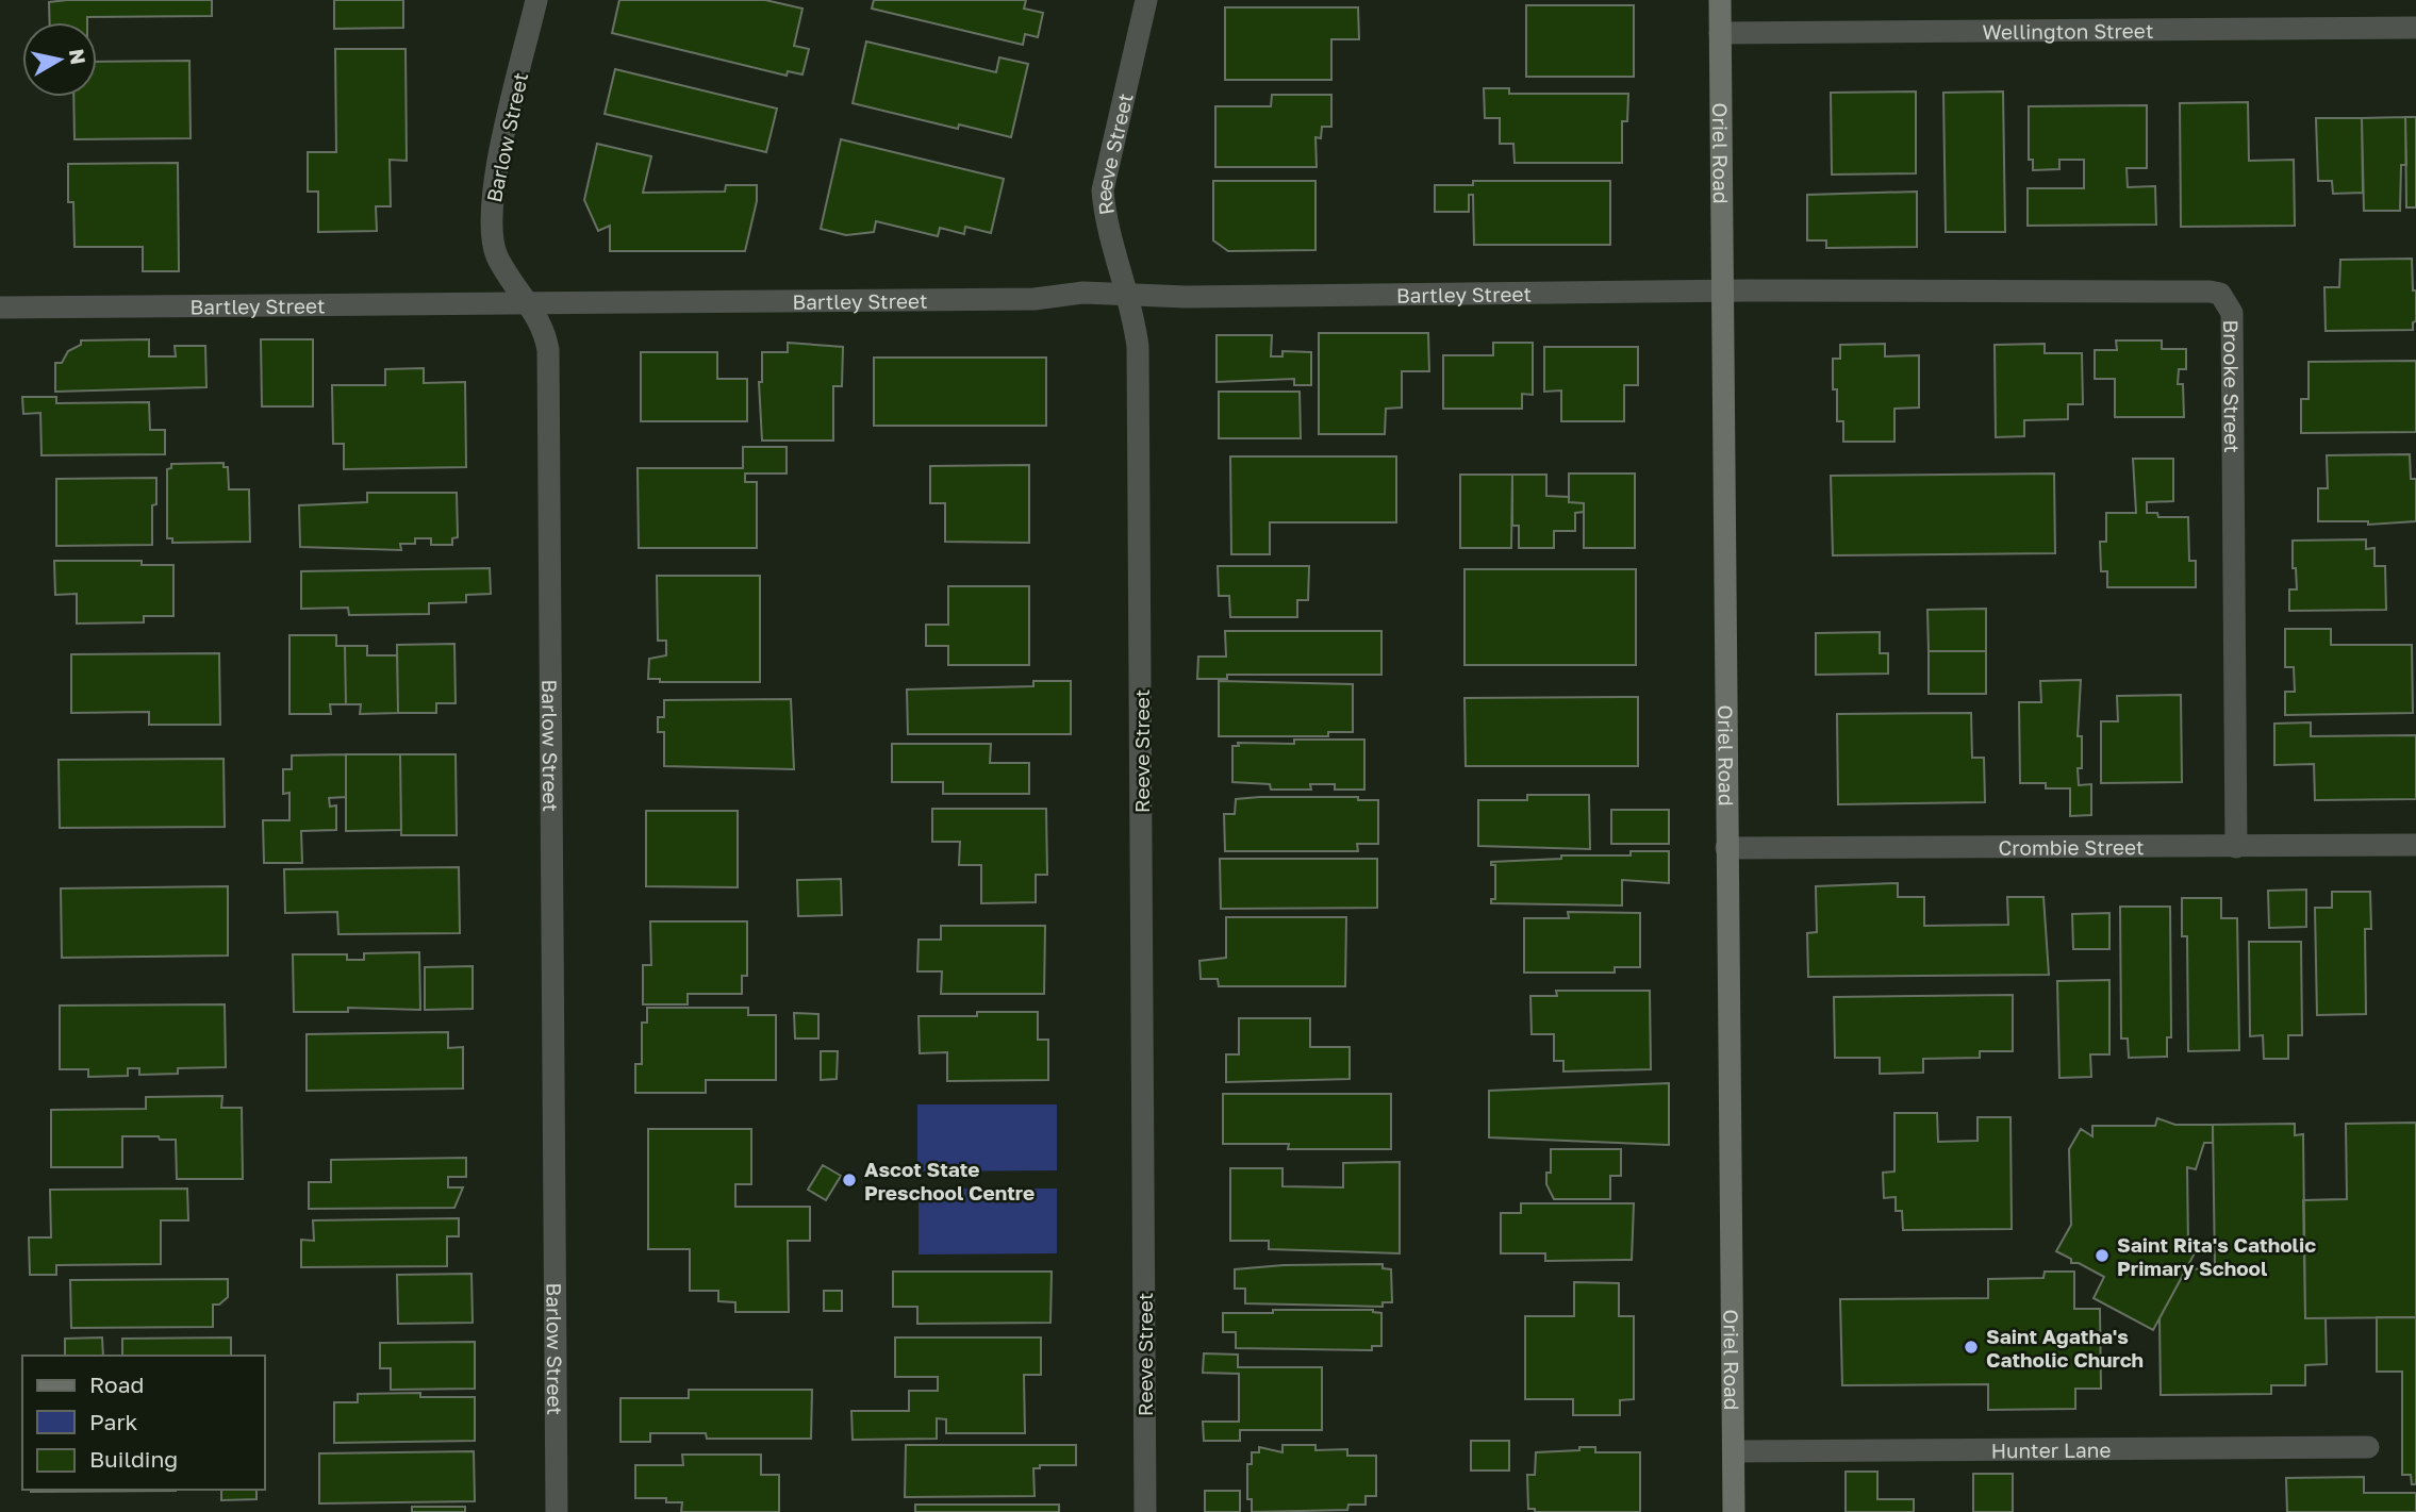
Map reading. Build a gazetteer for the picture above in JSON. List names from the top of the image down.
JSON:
{
  "streets": {
    "street": [
      "Wellington Street",
      "Barlow Street",
      "Reeve Street",
      "Oriel Road",
      "Bartley Street",
      "Brooke Street",
      "Crombie Street",
      "Hunter Lane"
    ]
  },
  "crossings": [
    ["Wellington Street", "Oriel Road"],
    ["Barlow Street", "Bartley Street"],
    ["Reeve Street", "Bartley Street"],
    ["Oriel Road", "Bartley Street"],
    ["Oriel Road", "Brooke Street"],
    ["Oriel Road", "Crombie Street"],
    ["Oriel Road", "Hunter Lane"],
    ["Bartley Street", "Brooke Street"],
    ["Brooke Street", "Crombie Street"]
  ],
  "places": ["Ascot State Preschool Centre", "Saint Rita's Catholic Primary School", "Saint Agatha's Catholic Church"],
  "legend": ["Road", "Park", "Building"],
  "north": "right"
}
